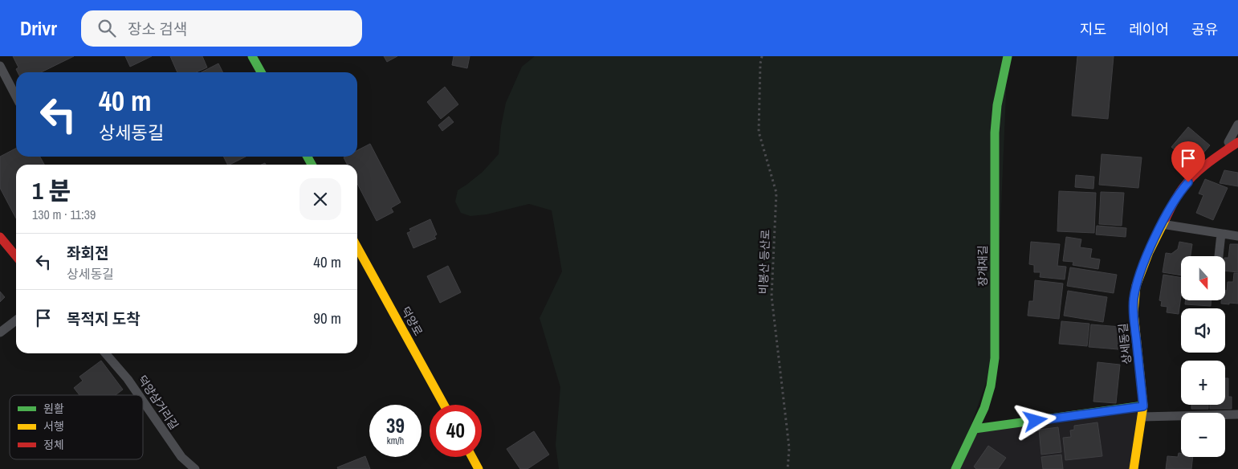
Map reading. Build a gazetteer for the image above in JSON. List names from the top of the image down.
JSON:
{
  "streets": {
    "street": ["장개재길", "덕양로", "상세동길"],
    "lane": ["덕양삼거리길"],
    "path": ["비봉산 등산로"]
  },
  "legend": ["원활", "서행", "정체"],
  "north": "bottom",
  "page": {
    "header": "Drivr",
    "search": "장소 검색",
    "nav": ["지도", "레이어", "공유"],
    "turn": ["40 m", "상세동길"],
    "heading": ["1 분", "130 m · 11:39"],
    "list": [
      {
        "name": "좌회전",
        "note": "상세동길",
        "value": "40 m"
      },
      {
        "name": "목적지 도착",
        "value": "90 m"
      }
    ],
    "map_buttons": ["+", "−"],
    "speed": "39 km/h",
    "limit": "40"
  }
}
